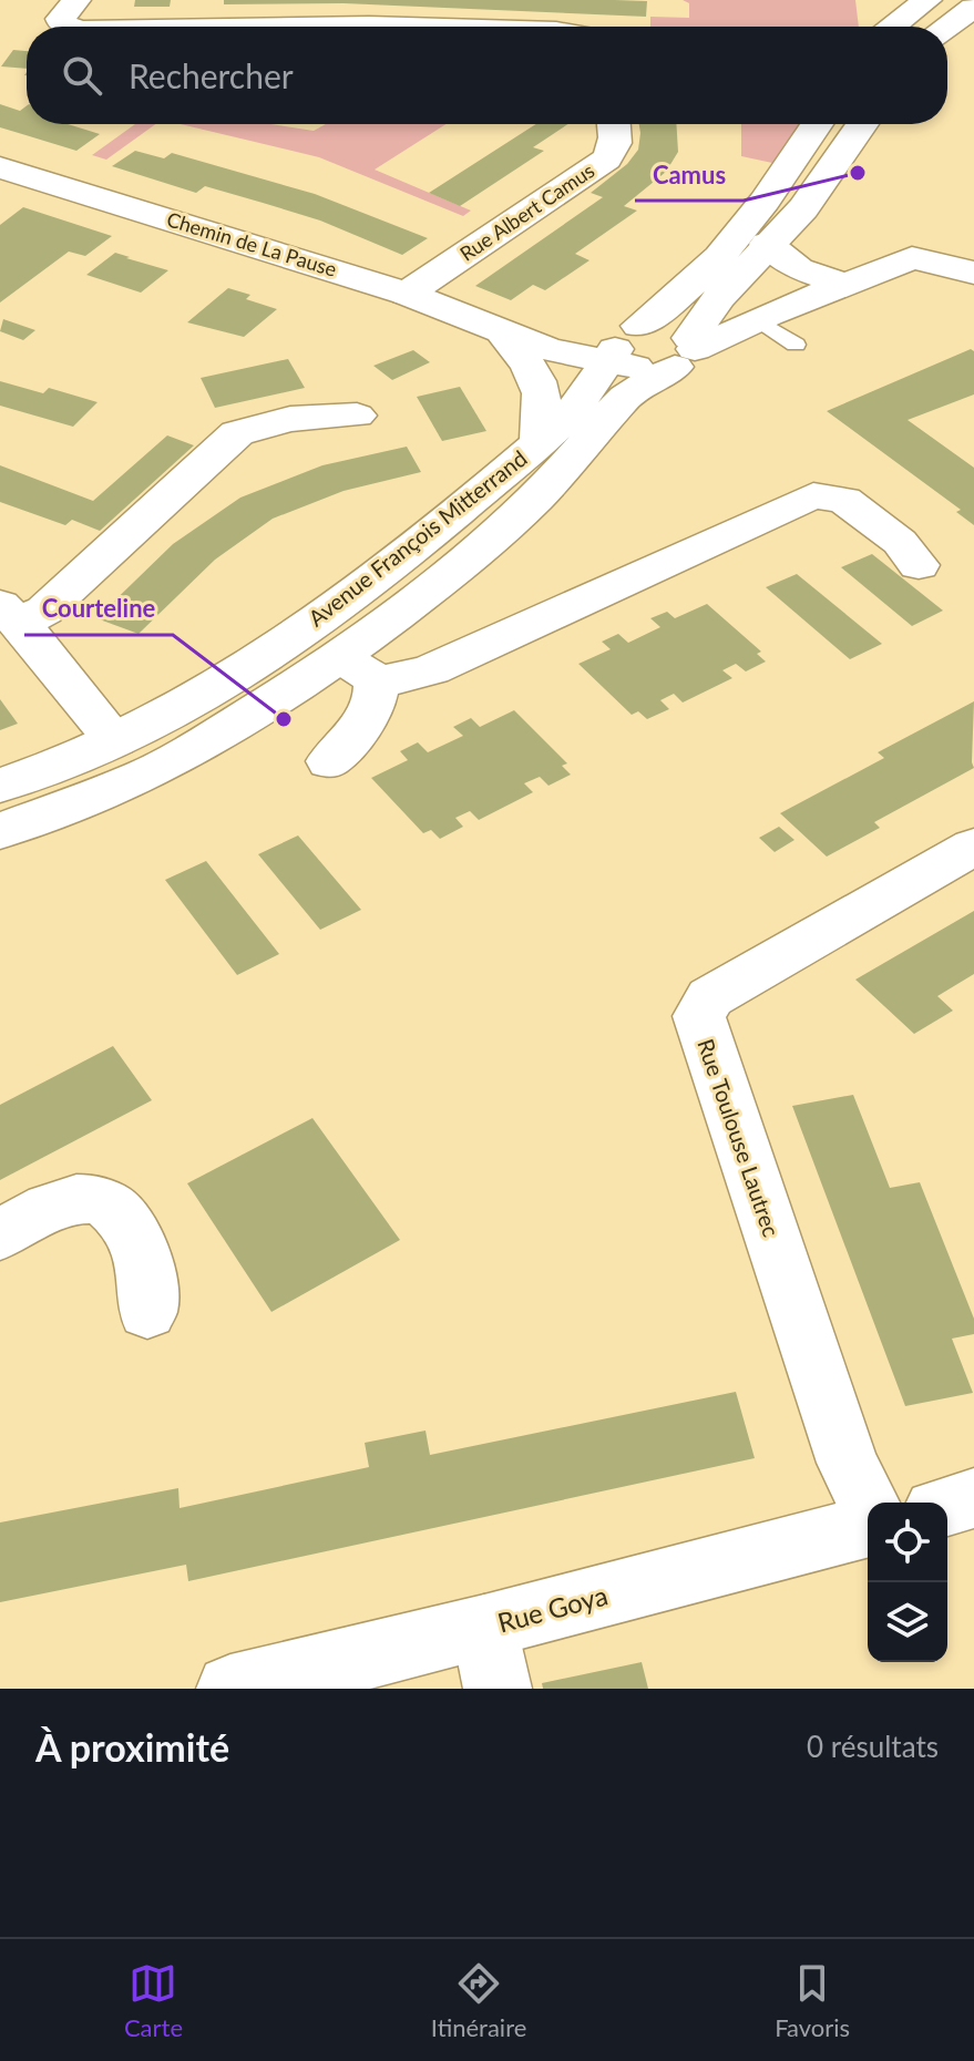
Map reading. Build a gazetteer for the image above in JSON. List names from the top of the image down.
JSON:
{
  "streets": {
    "street": [
      "Rue Albert Camus",
      "Chemin de La Pause",
      "Avenue François Mitterrand",
      "Rue Toulouse Lautrec",
      "Rue Goya"
    ]
  },
  "crossings": [
    ["Rue Albert Camus", "Chemin de La Pause"],
    ["Chemin de La Pause", "Avenue François Mitterrand"]
  ],
  "places": ["Camus", "Courteline"],
  "page": {
    "search": "Rechercher",
    "heading": ["À proximité", "0 résultats"],
    "nav": ["Carte", "Itinéraire", "Favoris"]
  }
}
